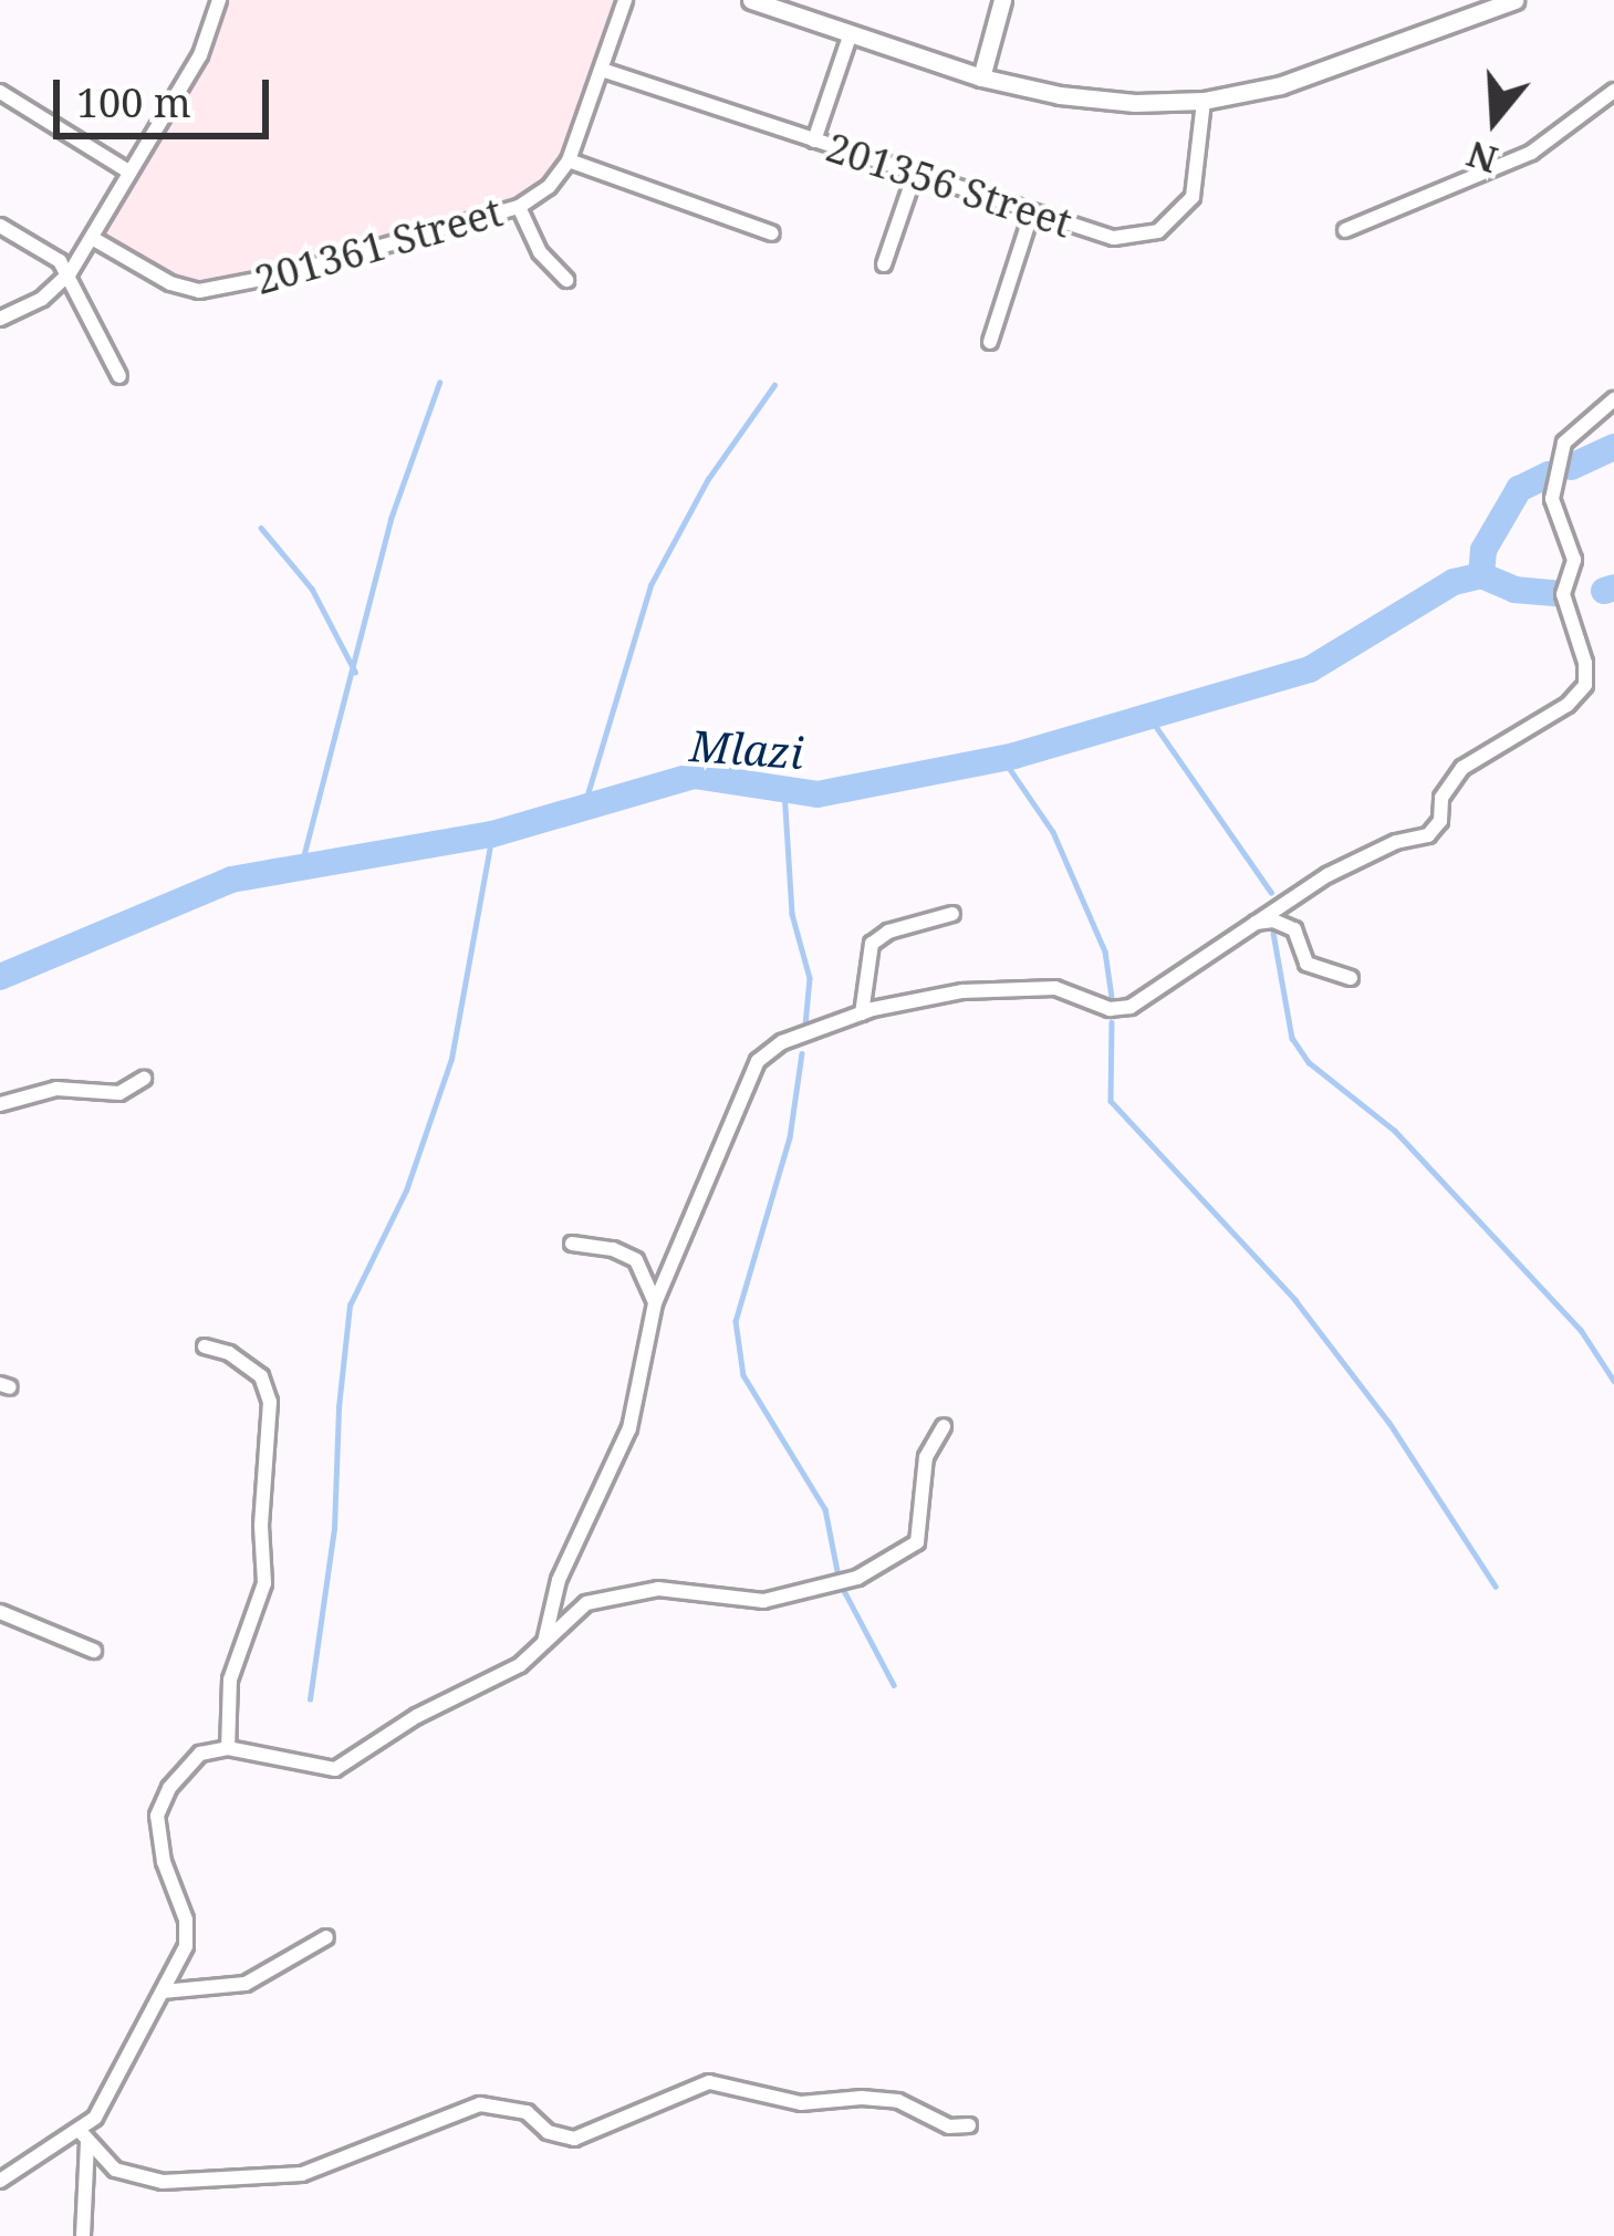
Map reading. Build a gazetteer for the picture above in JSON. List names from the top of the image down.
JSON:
{
  "streets": {
    "street": ["201356 Street", "201361 Street"]
  },
  "crossings": [
    ["201356 Street", "201361 Street"]
  ],
  "water": ["Mlazi"],
  "scale_bar": "100 m",
  "north": "bottom"
}
